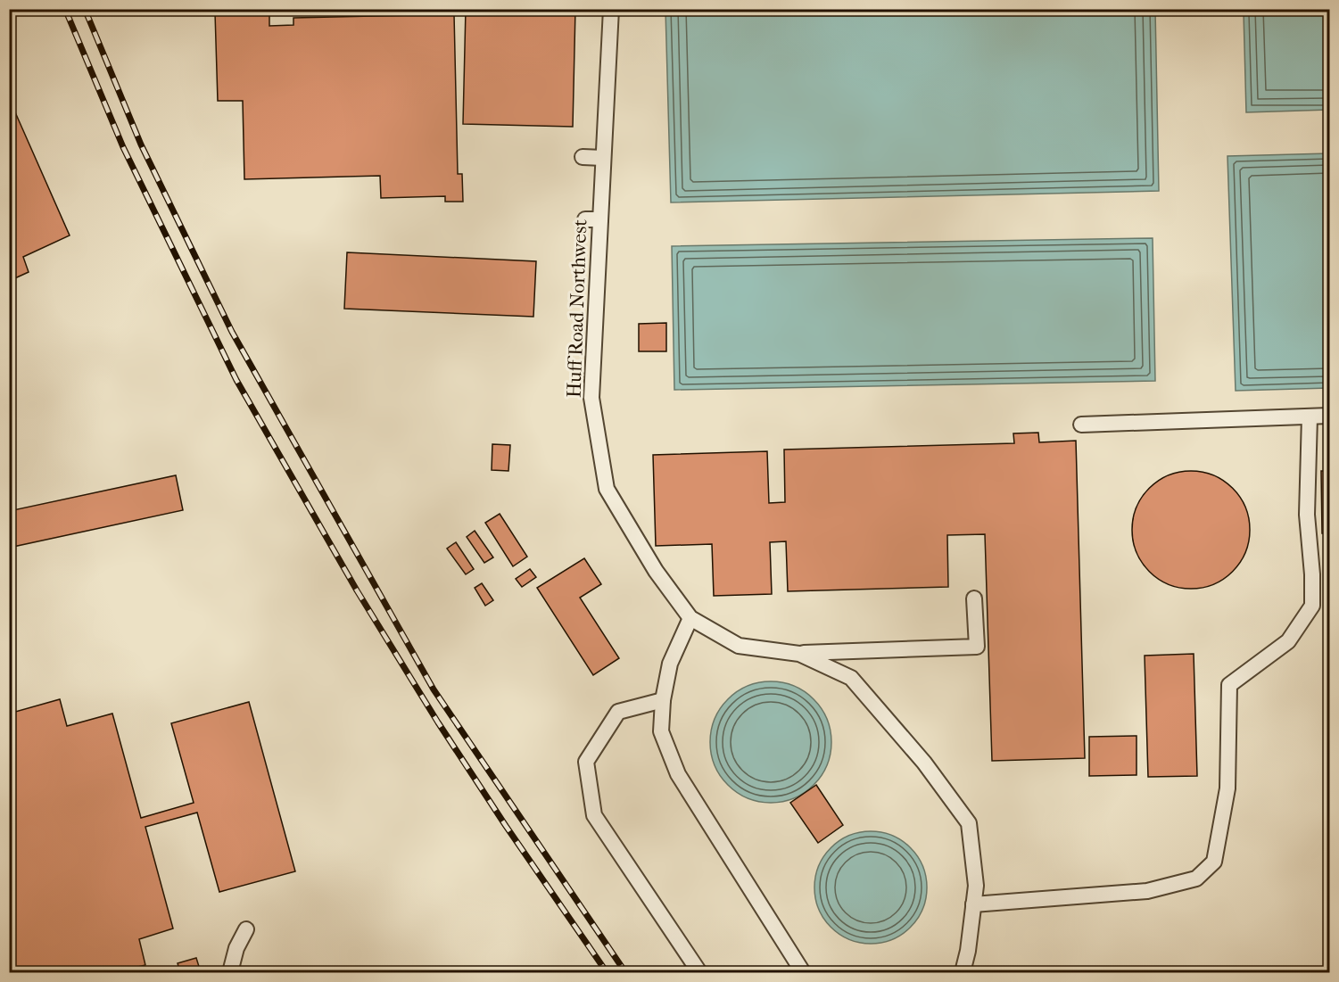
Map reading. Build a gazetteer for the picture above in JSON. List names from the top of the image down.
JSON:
{
  "streets": {
    "lane": ["Huff Road Northwest"]
  }
}
